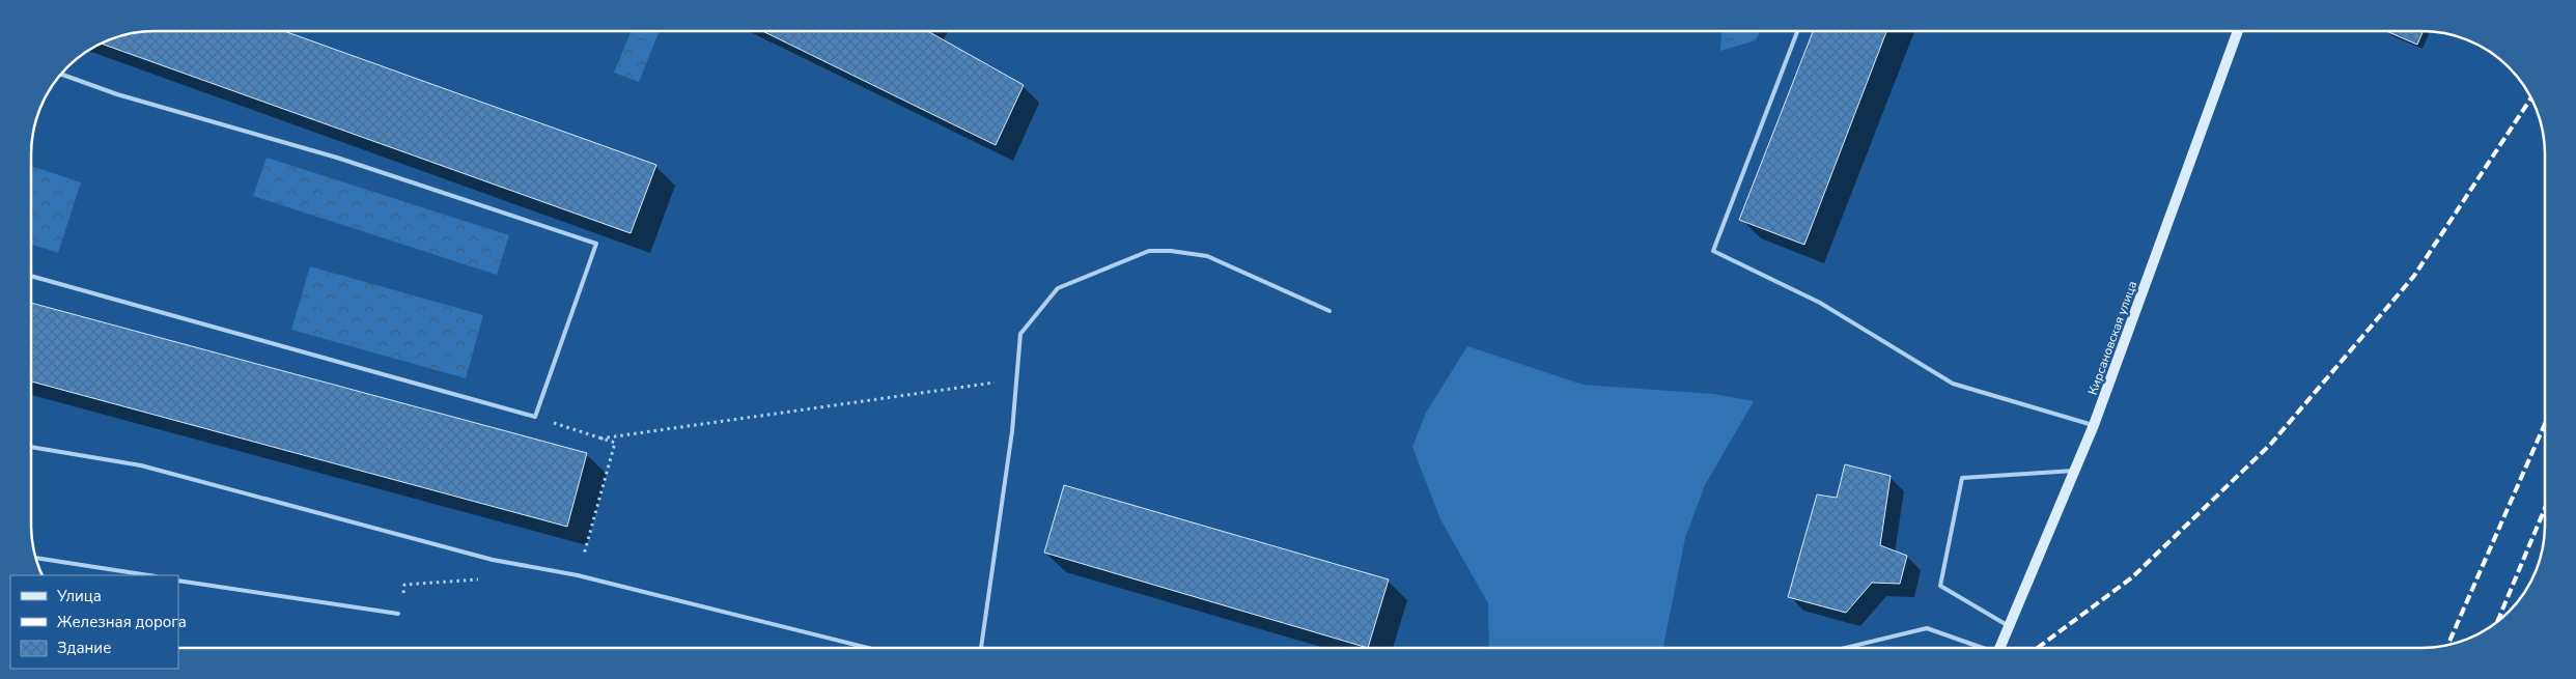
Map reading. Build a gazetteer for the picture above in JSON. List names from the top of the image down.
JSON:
{
  "streets": {
    "main road": ["Кирсановская улица"]
  },
  "legend": ["Улица", "Железная дорога", "Здание"]
}
